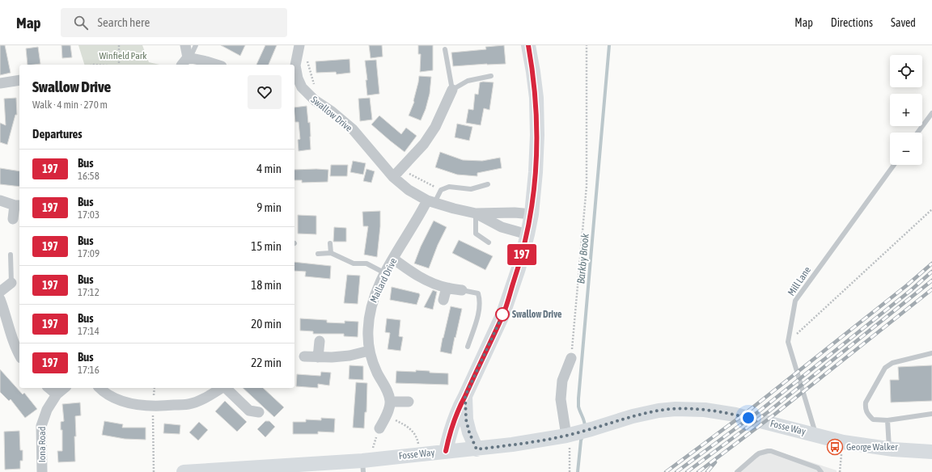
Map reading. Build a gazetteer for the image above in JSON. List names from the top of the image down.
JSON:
{
  "streets": {
    "street": [
      "Swallow Drive",
      "Mallard Drive",
      "Fosse Way",
      "Iona Road"
    ],
    "lane": ["Mill Lane"]
  },
  "crossings": [
    ["Swallow Drive", "Mallard Drive"],
    ["Mill Lane", "Fosse Way"]
  ],
  "water": ["Barkby Brook"],
  "parks": ["Winfield Park"],
  "places": {
    "other": ["Swallow Drive"],
    "bus stop": ["George Walker"]
  },
  "lines": ["bus line 197"],
  "page": {
    "header": "Map",
    "search": "Search here",
    "nav": ["Map", "Directions", "Saved"],
    "on_map": "197",
    "map_buttons": ["+", "−"],
    "heading": [
      ["Swallow Drive", "Walk · 4 min · 270 m"],
      "Departures"
    ],
    "list": [
      {
        "mark": "197",
        "name": "Bus",
        "note": "16:58",
        "value": "4 min"
      },
      {
        "mark": "197",
        "name": "Bus",
        "note": "17:03",
        "value": "9 min"
      },
      {
        "mark": "197",
        "name": "Bus",
        "note": "17:09",
        "value": "15 min"
      },
      {
        "mark": "197",
        "name": "Bus",
        "note": "17:12",
        "value": "18 min"
      },
      {
        "mark": "197",
        "name": "Bus",
        "note": "17:14",
        "value": "20 min"
      },
      {
        "mark": "197",
        "name": "Bus",
        "note": "17:16",
        "value": "22 min"
      }
    ]
  }
}
